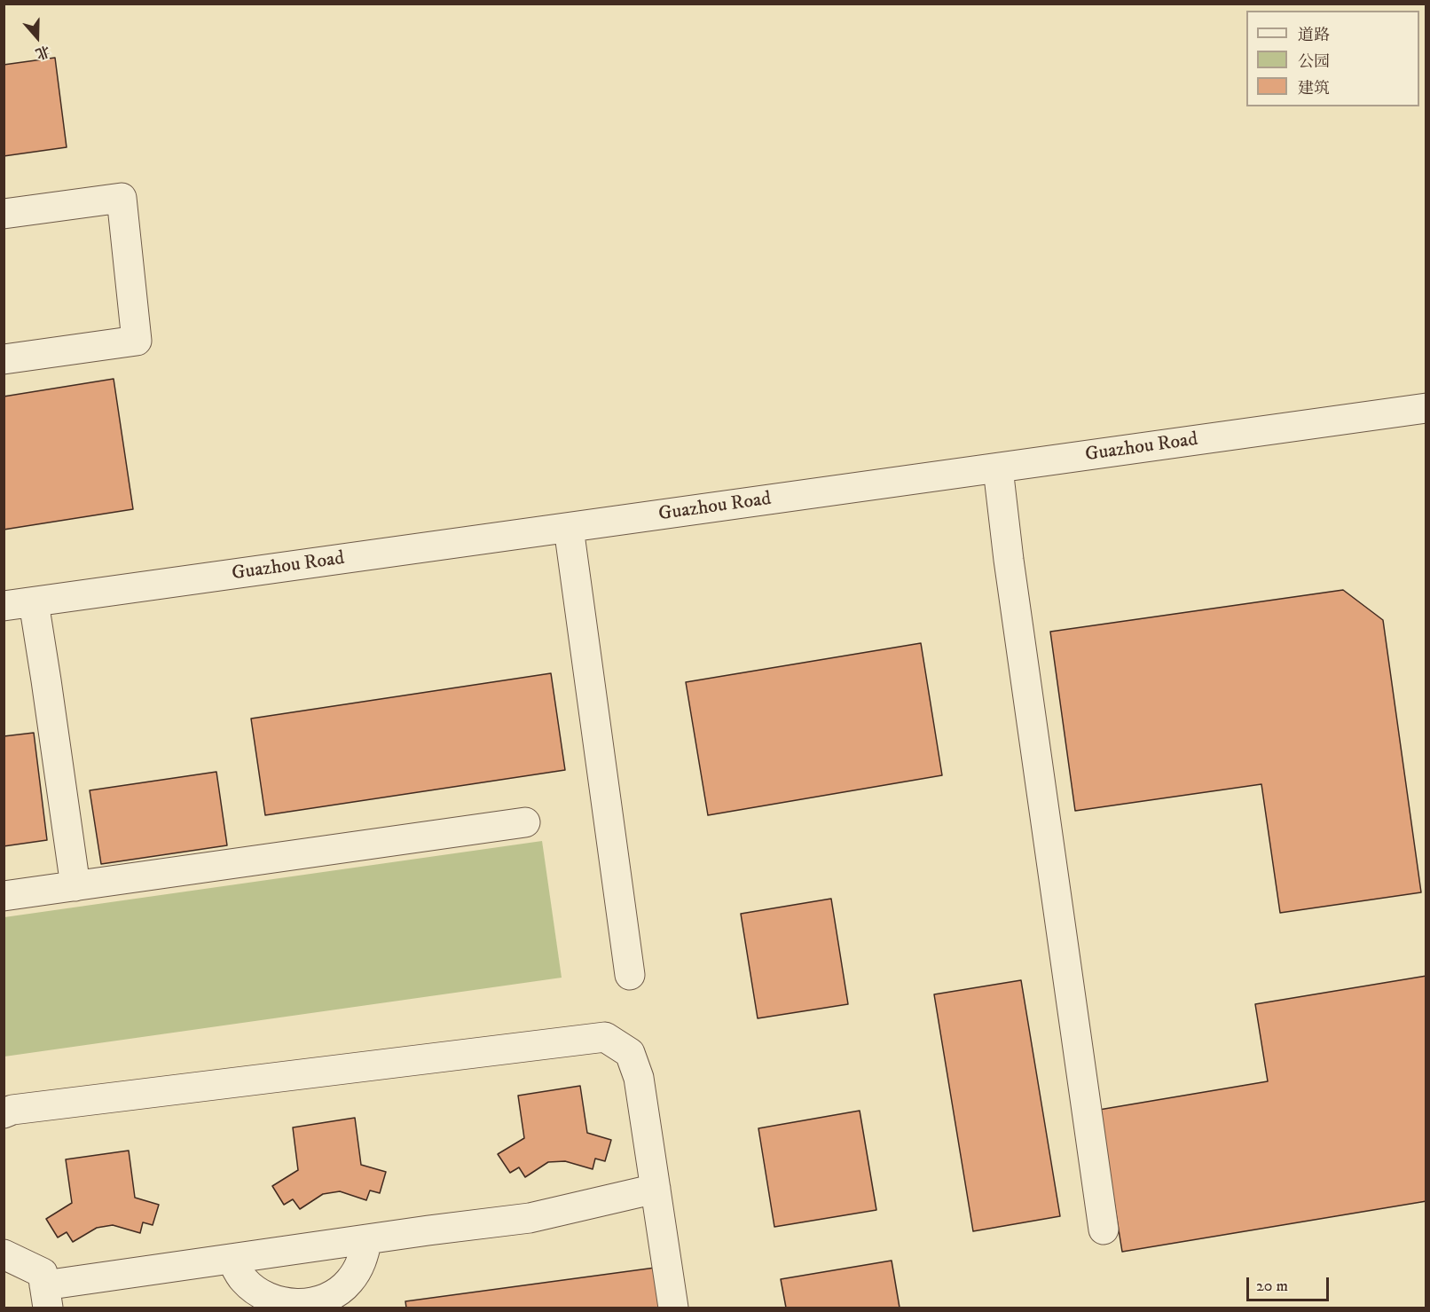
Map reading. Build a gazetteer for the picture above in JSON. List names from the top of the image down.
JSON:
{
  "streets": {
    "street": ["Guazhou Road"]
  },
  "legend": ["道路", "公园", "建筑"],
  "scale_bar": "20 m",
  "north": "bottom"
}
